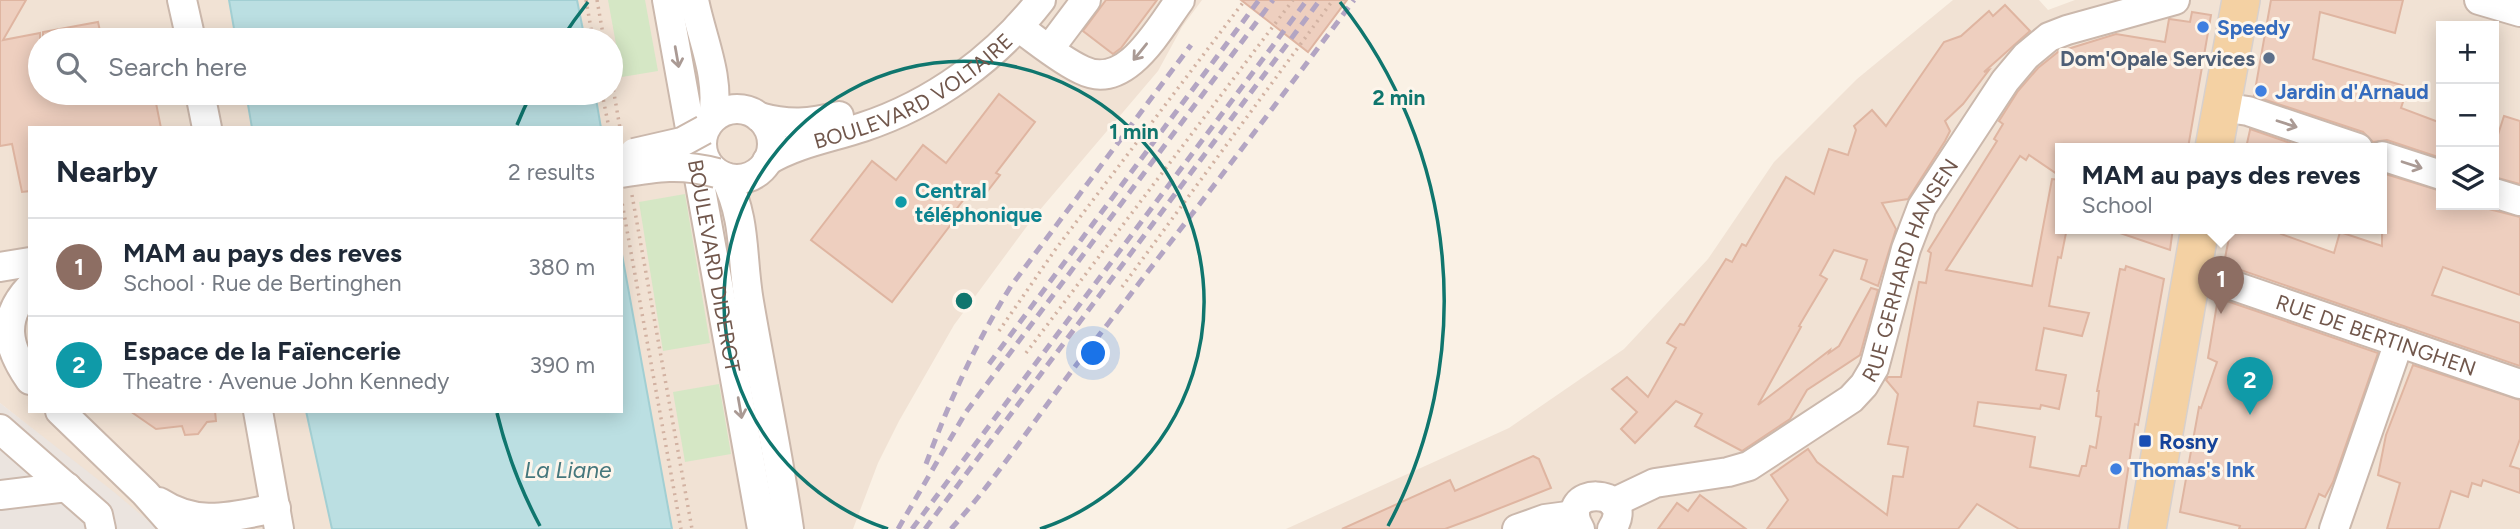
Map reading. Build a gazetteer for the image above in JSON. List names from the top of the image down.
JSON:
{
  "streets": {
    "street": [
      "BOULEVARD VOLTAIRE",
      "BOULEVARD DIDEROT",
      "RUE GERHARD HANSEN",
      "RUE DE BERTINGHEN"
    ]
  },
  "crossings": [
    ["BOULEVARD VOLTAIRE", "BOULEVARD DIDEROT"]
  ],
  "water": ["La Liane"],
  "places": {
    "other": [
      "Speedy",
      "Dom'Opale Services",
      "Jardin d'Arnaud",
      "Central téléphonique",
      "Thomas's Ink"
    ],
    "transit": ["Rosny"]
  },
  "page": {
    "map_buttons": ["+", "−"],
    "search": "Search here",
    "heading": ["Nearby", "2 results"],
    "popup": ["MAM au pays des reves", "School"],
    "list": [
      {
        "mark": "1",
        "name": "MAM au pays des reves",
        "note": "School · Rue de Bertinghen",
        "value": "380 m"
      },
      {
        "mark": "2",
        "name": "Espace de la Faïencerie",
        "note": "Theatre · Avenue John Kennedy",
        "value": "390 m"
      }
    ],
    "pins": ["1", "2"]
  },
  "rings": ["2 min", "1 min"]
}
